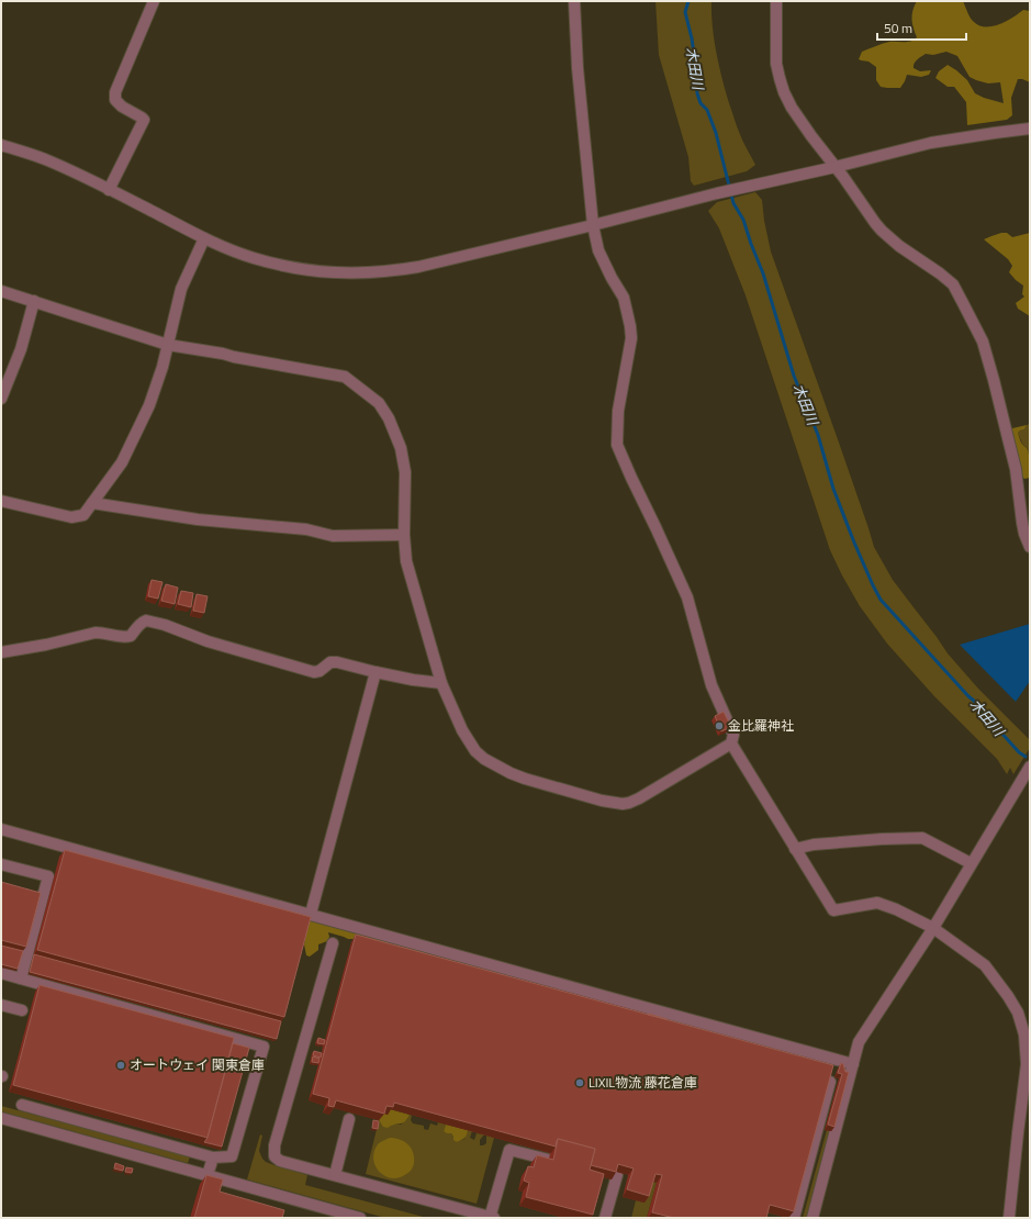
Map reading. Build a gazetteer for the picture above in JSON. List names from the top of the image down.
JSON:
{
  "water": ["木田川"],
  "places": ["金比羅神社", "オートウェイ 関東倉庫", "LIXIL物流 藤花倉庫"],
  "scale_bar": "50 m"
}
